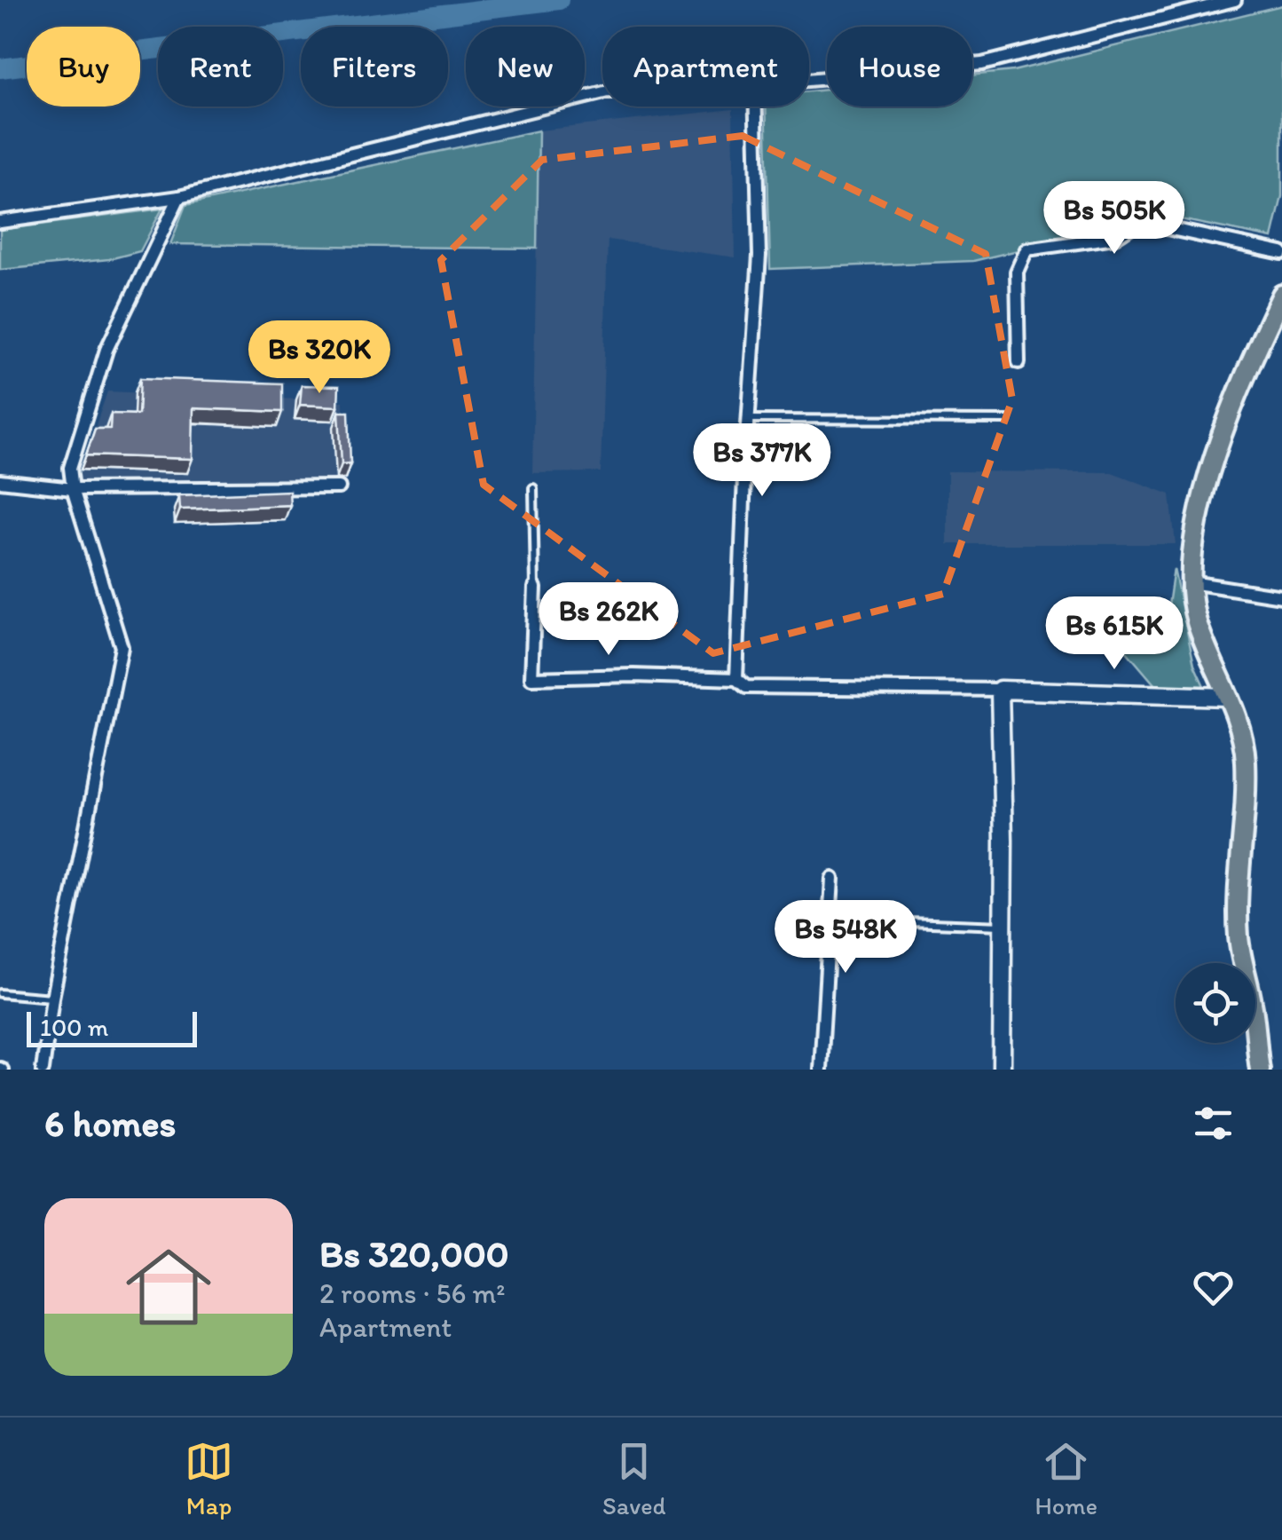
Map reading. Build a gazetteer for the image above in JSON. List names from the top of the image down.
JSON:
{
  "scale_bar": "100 m",
  "page": {
    "chip": [
      "Buy",
      "Rent",
      "Filters",
      "New",
      "Apartment",
      "House"
    ],
    "price": [
      "Bs 505K",
      "Bs 320K",
      "Bs 377K",
      "Bs 262K",
      "Bs 615K",
      "Bs 548K"
    ],
    "scale": "100 m",
    "heading": "6 homes",
    "list": [
      {
        "name": "Bs 320,000",
        "note": "2 rooms · 56 m² · Apartment"
      }
    ],
    "tabs": ["Map", "Saved", "Home"]
  }
}
